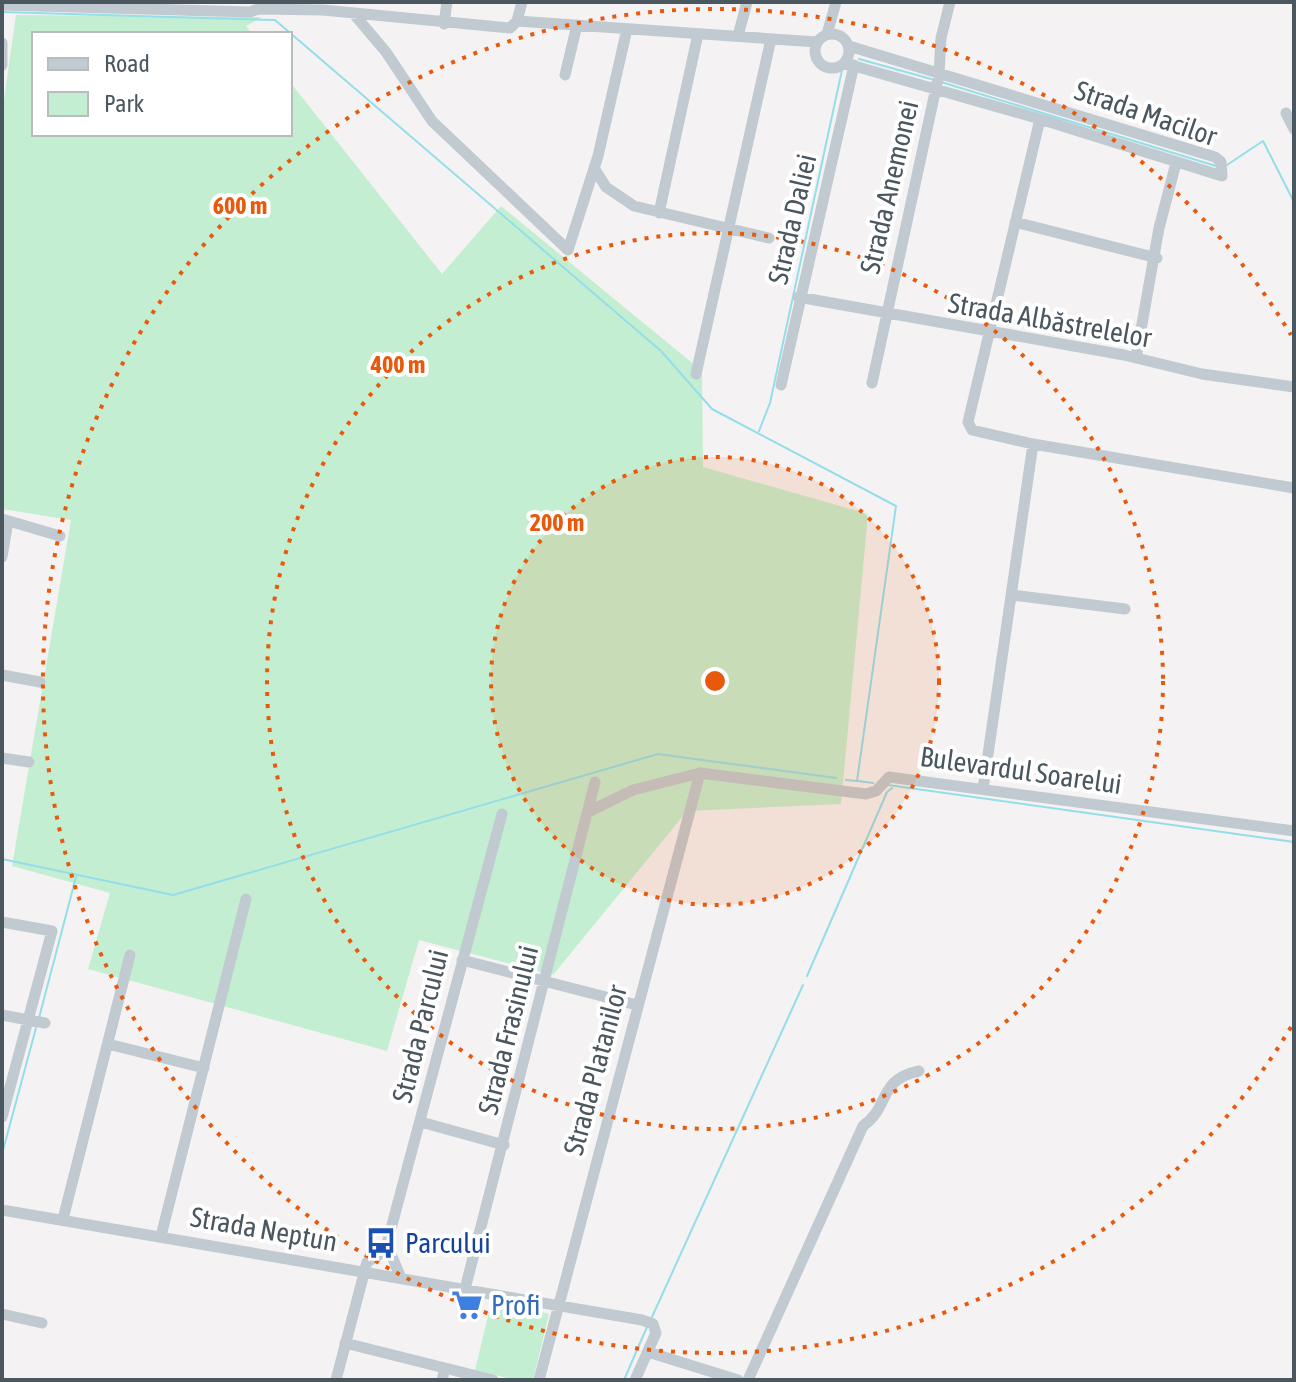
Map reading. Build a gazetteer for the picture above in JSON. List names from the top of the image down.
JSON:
{
  "streets": {
    "street": [
      "Strada Macilor",
      "Strada Anemonei",
      "Strada Daliei",
      "Strada Albăstrelelor",
      "Bulevardul Soarelui",
      "Strada Parcului",
      "Strada Frasinului",
      "Strada Platanilor",
      "Strada Neptun"
    ]
  },
  "crossings": [
    ["Strada Macilor", "Strada Anemonei"],
    ["Strada Macilor", "Strada Daliei"],
    ["Strada Anemonei", "Strada Albăstrelelor"],
    ["Strada Daliei", "Strada Albăstrelelor"],
    ["Bulevardul Soarelui", "Strada Platanilor"],
    ["Strada Frasinului", "Strada Neptun"],
    ["Strada Platanilor", "Strada Neptun"]
  ],
  "places": {
    "bus stop": ["Parcului"],
    "supermarket": ["Profi"]
  },
  "legend": ["Road", "Park"],
  "rings": ["600 m", "400 m", "200 m"]
}
